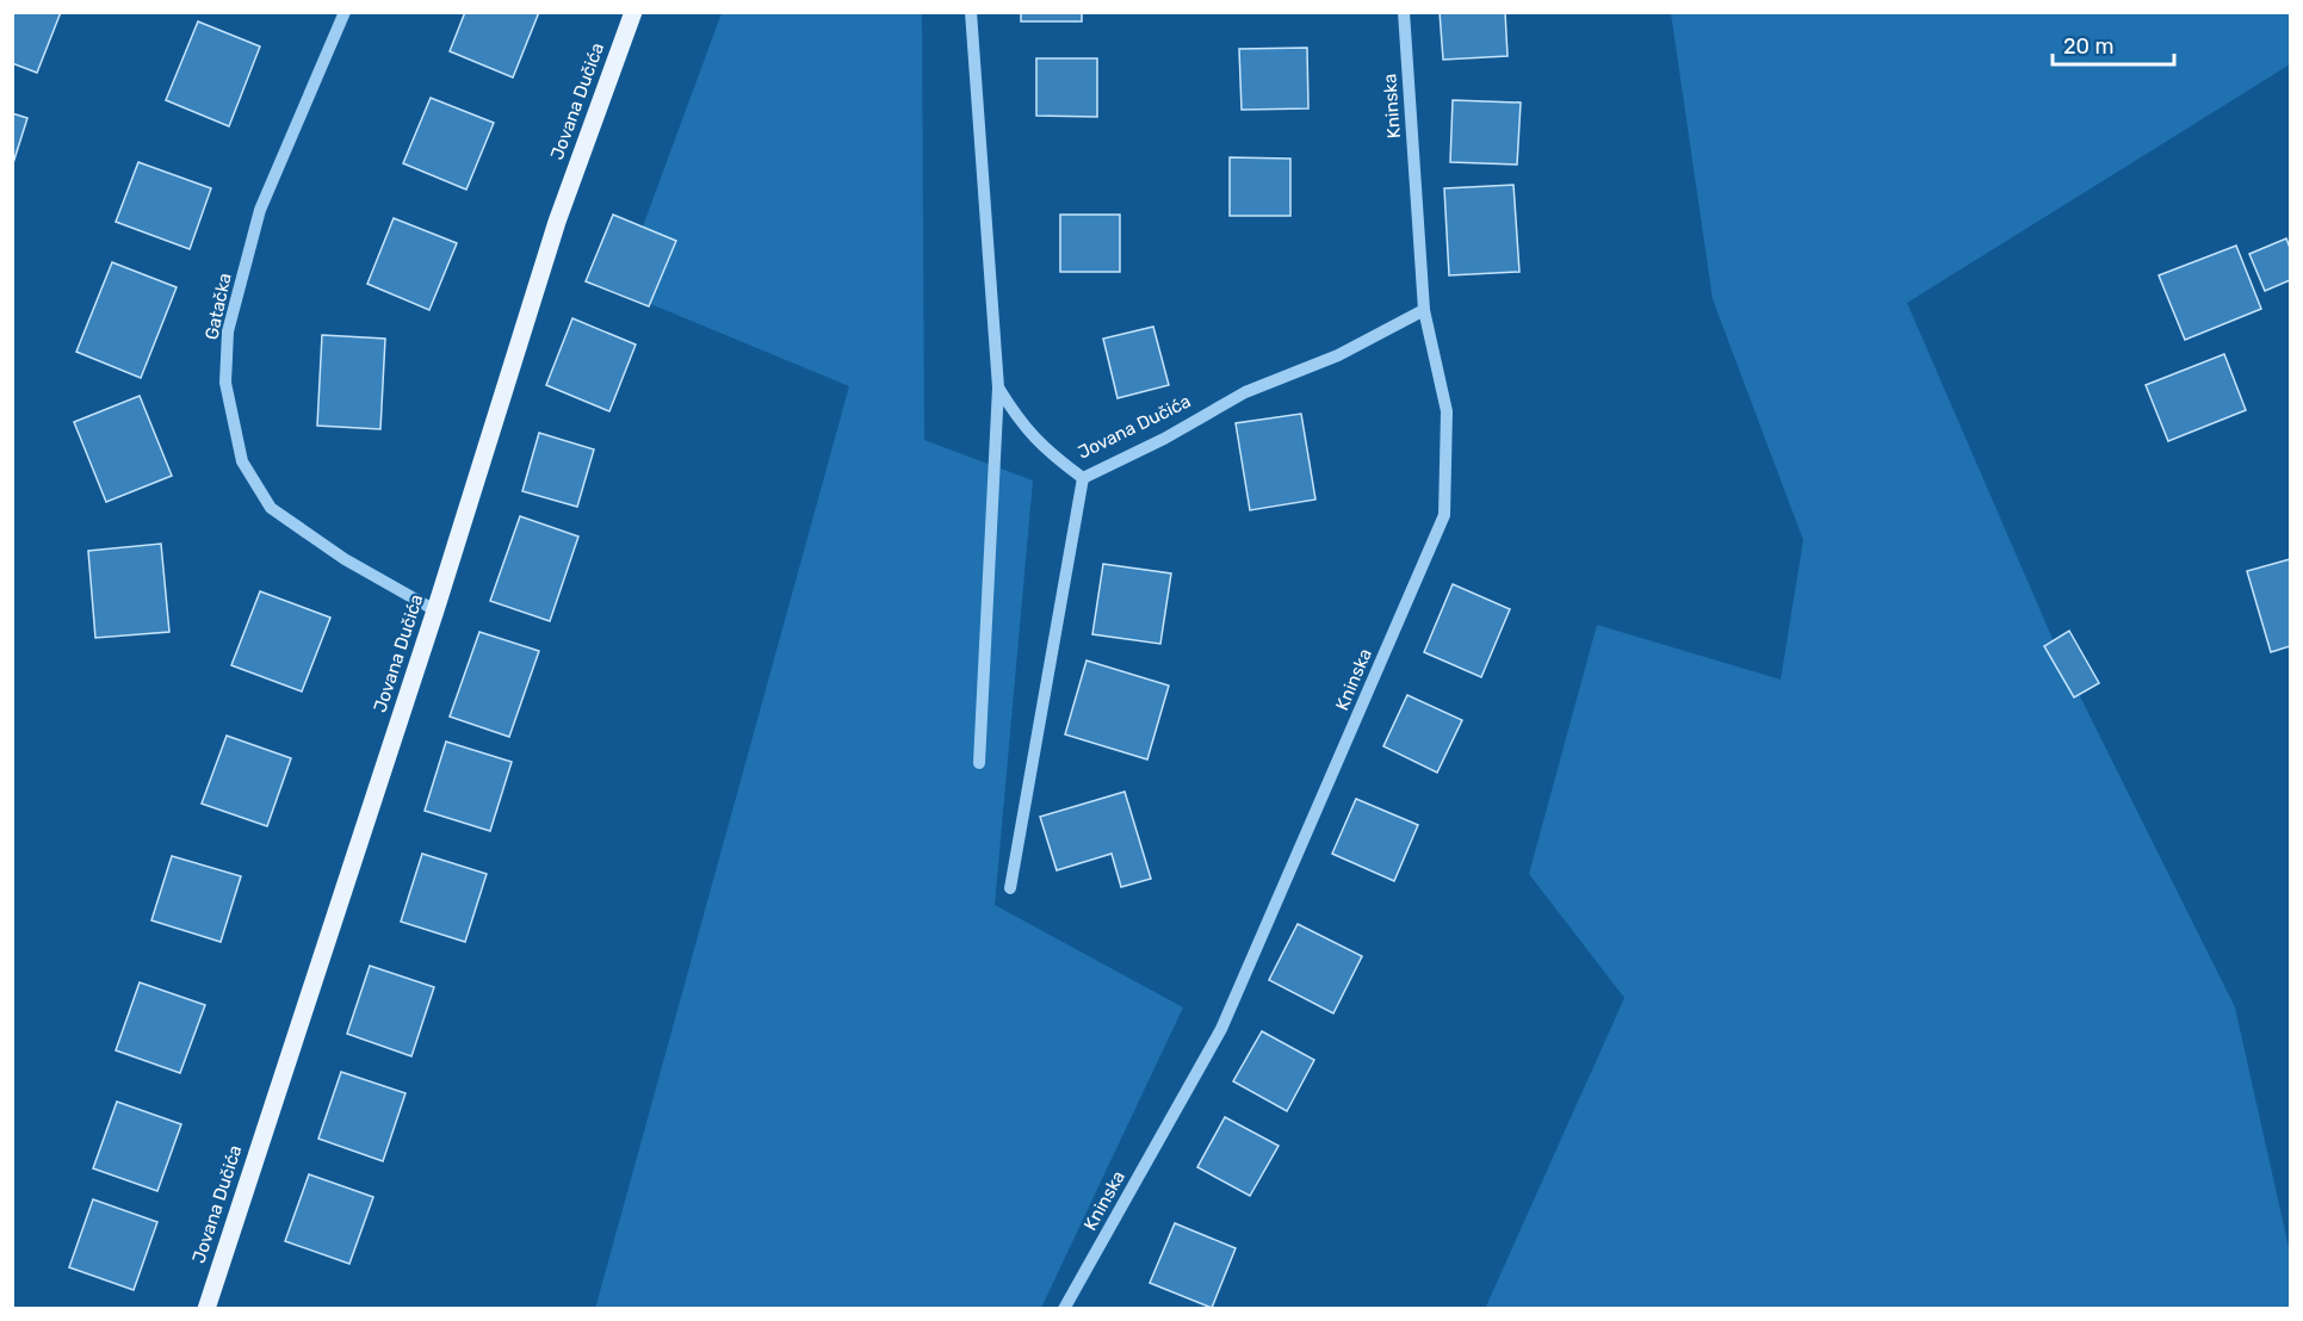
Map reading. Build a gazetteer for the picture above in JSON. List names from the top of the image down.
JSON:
{
  "streets": {
    "main road": ["Jovana Dučića"],
    "street": ["Kninska", "Gatačka"]
  },
  "crossings": [
    ["Jovana Dučića", "Kninska"],
    ["Jovana Dučića", "Gatačka"]
  ],
  "scale_bar": "20 m"
}
